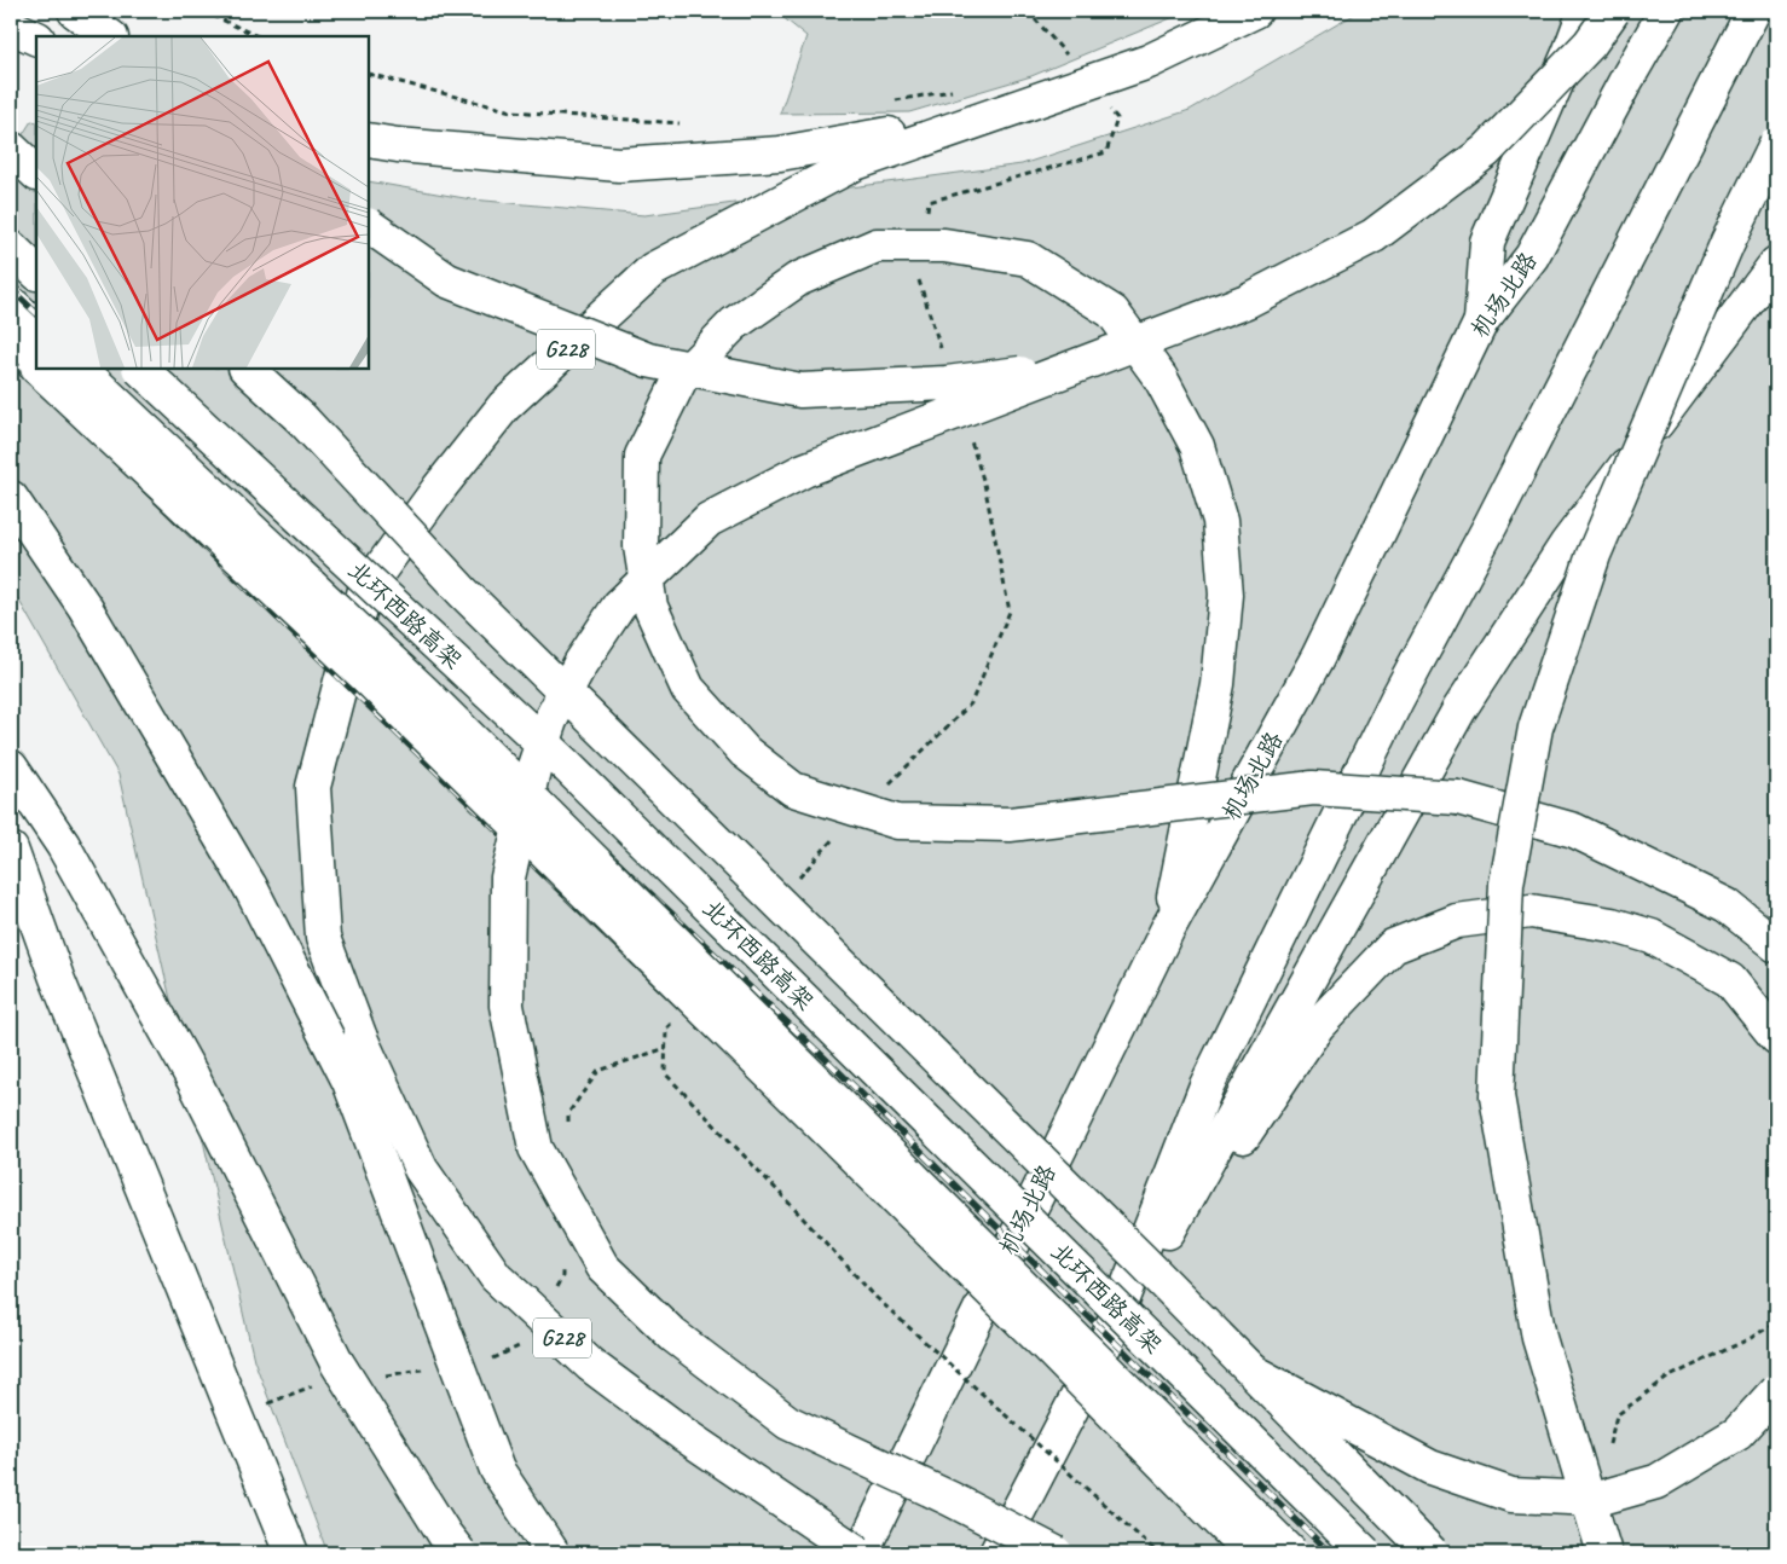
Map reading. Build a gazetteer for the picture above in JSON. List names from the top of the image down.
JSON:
{
  "streets": {
    "main road": ["机场北路", "G228", "北环西路高架"]
  },
  "crossings": [
    ["机场北路", "G228"]
  ]
}
